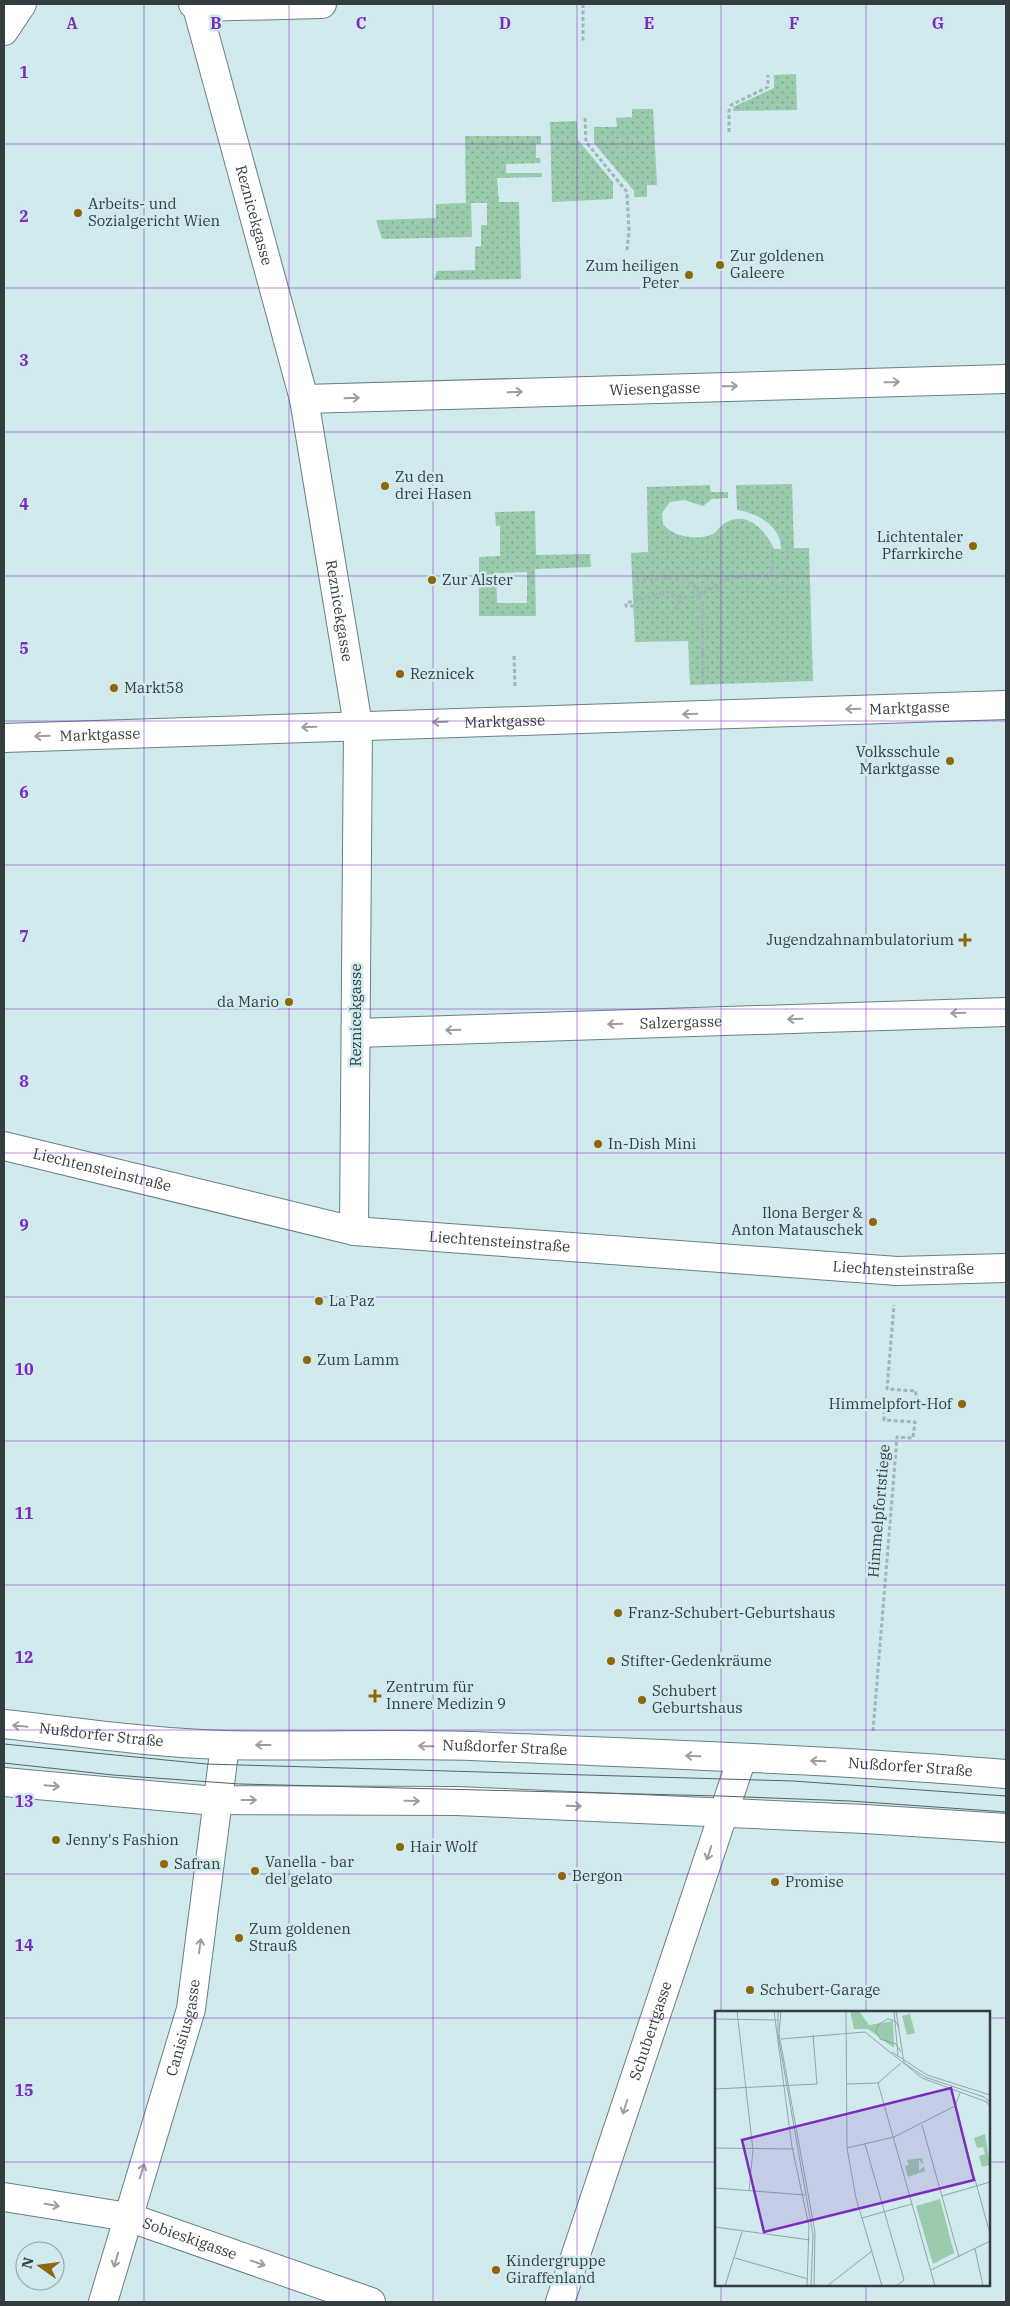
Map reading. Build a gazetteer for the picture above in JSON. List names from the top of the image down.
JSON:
{
  "streets": {
    "street": [
      "Reznicekgasse",
      "Wiesengasse",
      "Marktgasse",
      "Salzergasse",
      "Liechtensteinstraße",
      "Nußdorfer Straße",
      "Canisiusgasse",
      "Schubertgasse",
      "Sobieskigasse"
    ],
    "path": ["Himmelpfortstiege"]
  },
  "crossings": [
    ["Reznicekgasse", "Wiesengasse"],
    ["Reznicekgasse", "Marktgasse"],
    ["Reznicekgasse", "Salzergasse"],
    ["Reznicekgasse", "Liechtensteinstraße"],
    ["Liechtensteinstraße", "Himmelpfortstiege"],
    ["Nußdorfer Straße", "Canisiusgasse"],
    ["Nußdorfer Straße", "Schubertgasse"],
    ["Canisiusgasse", "Sobieskigasse"]
  ],
  "one_way": [
    "Wiesengasse",
    "Marktgasse",
    "Salzergasse",
    "Schubertgasse",
    "Sobieskigasse"
  ],
  "places": {
    "other": [
      "Arbeits- und Sozialgericht Wien",
      "Zur goldenen Galeere",
      "Zum heiligen Peter",
      "Zu den drei Hasen",
      "Lichtentaler Pfarrkirche",
      "Zur Alster",
      "Reznicek",
      "Markt58",
      "Volksschule Marktgasse",
      "da Mario",
      "In-Dish Mini",
      "Ilona Berger & Anton Matauschek",
      "La Paz",
      "Zum Lamm",
      "Himmelpfort-Hof",
      "Franz-Schubert-Geburtshaus",
      "Stifter-Gedenkräume",
      "Schubert Geburtshaus",
      "Jenny's Fashion",
      "Hair Wolf",
      "Safran",
      "Vanella - bar del gelato",
      "Bergon",
      "Promise",
      "Zum goldenen Strauß",
      "Schubert-Garage",
      "Kindergruppe Giraffenland"
    ],
    "health": ["Jugendzahnambulatorium", "Zentrum für Innere Medizin 9"]
  },
  "north": "left",
  "grid": {
    "columns": [
      "A",
      "B",
      "C",
      "D",
      "E",
      "F",
      "G"
    ],
    "rows": [
      "1",
      "2",
      "3",
      "4",
      "5",
      "6",
      "7",
      "8",
      "9",
      "10",
      "11",
      "12",
      "13",
      "14",
      "15"
    ]
  }
}
